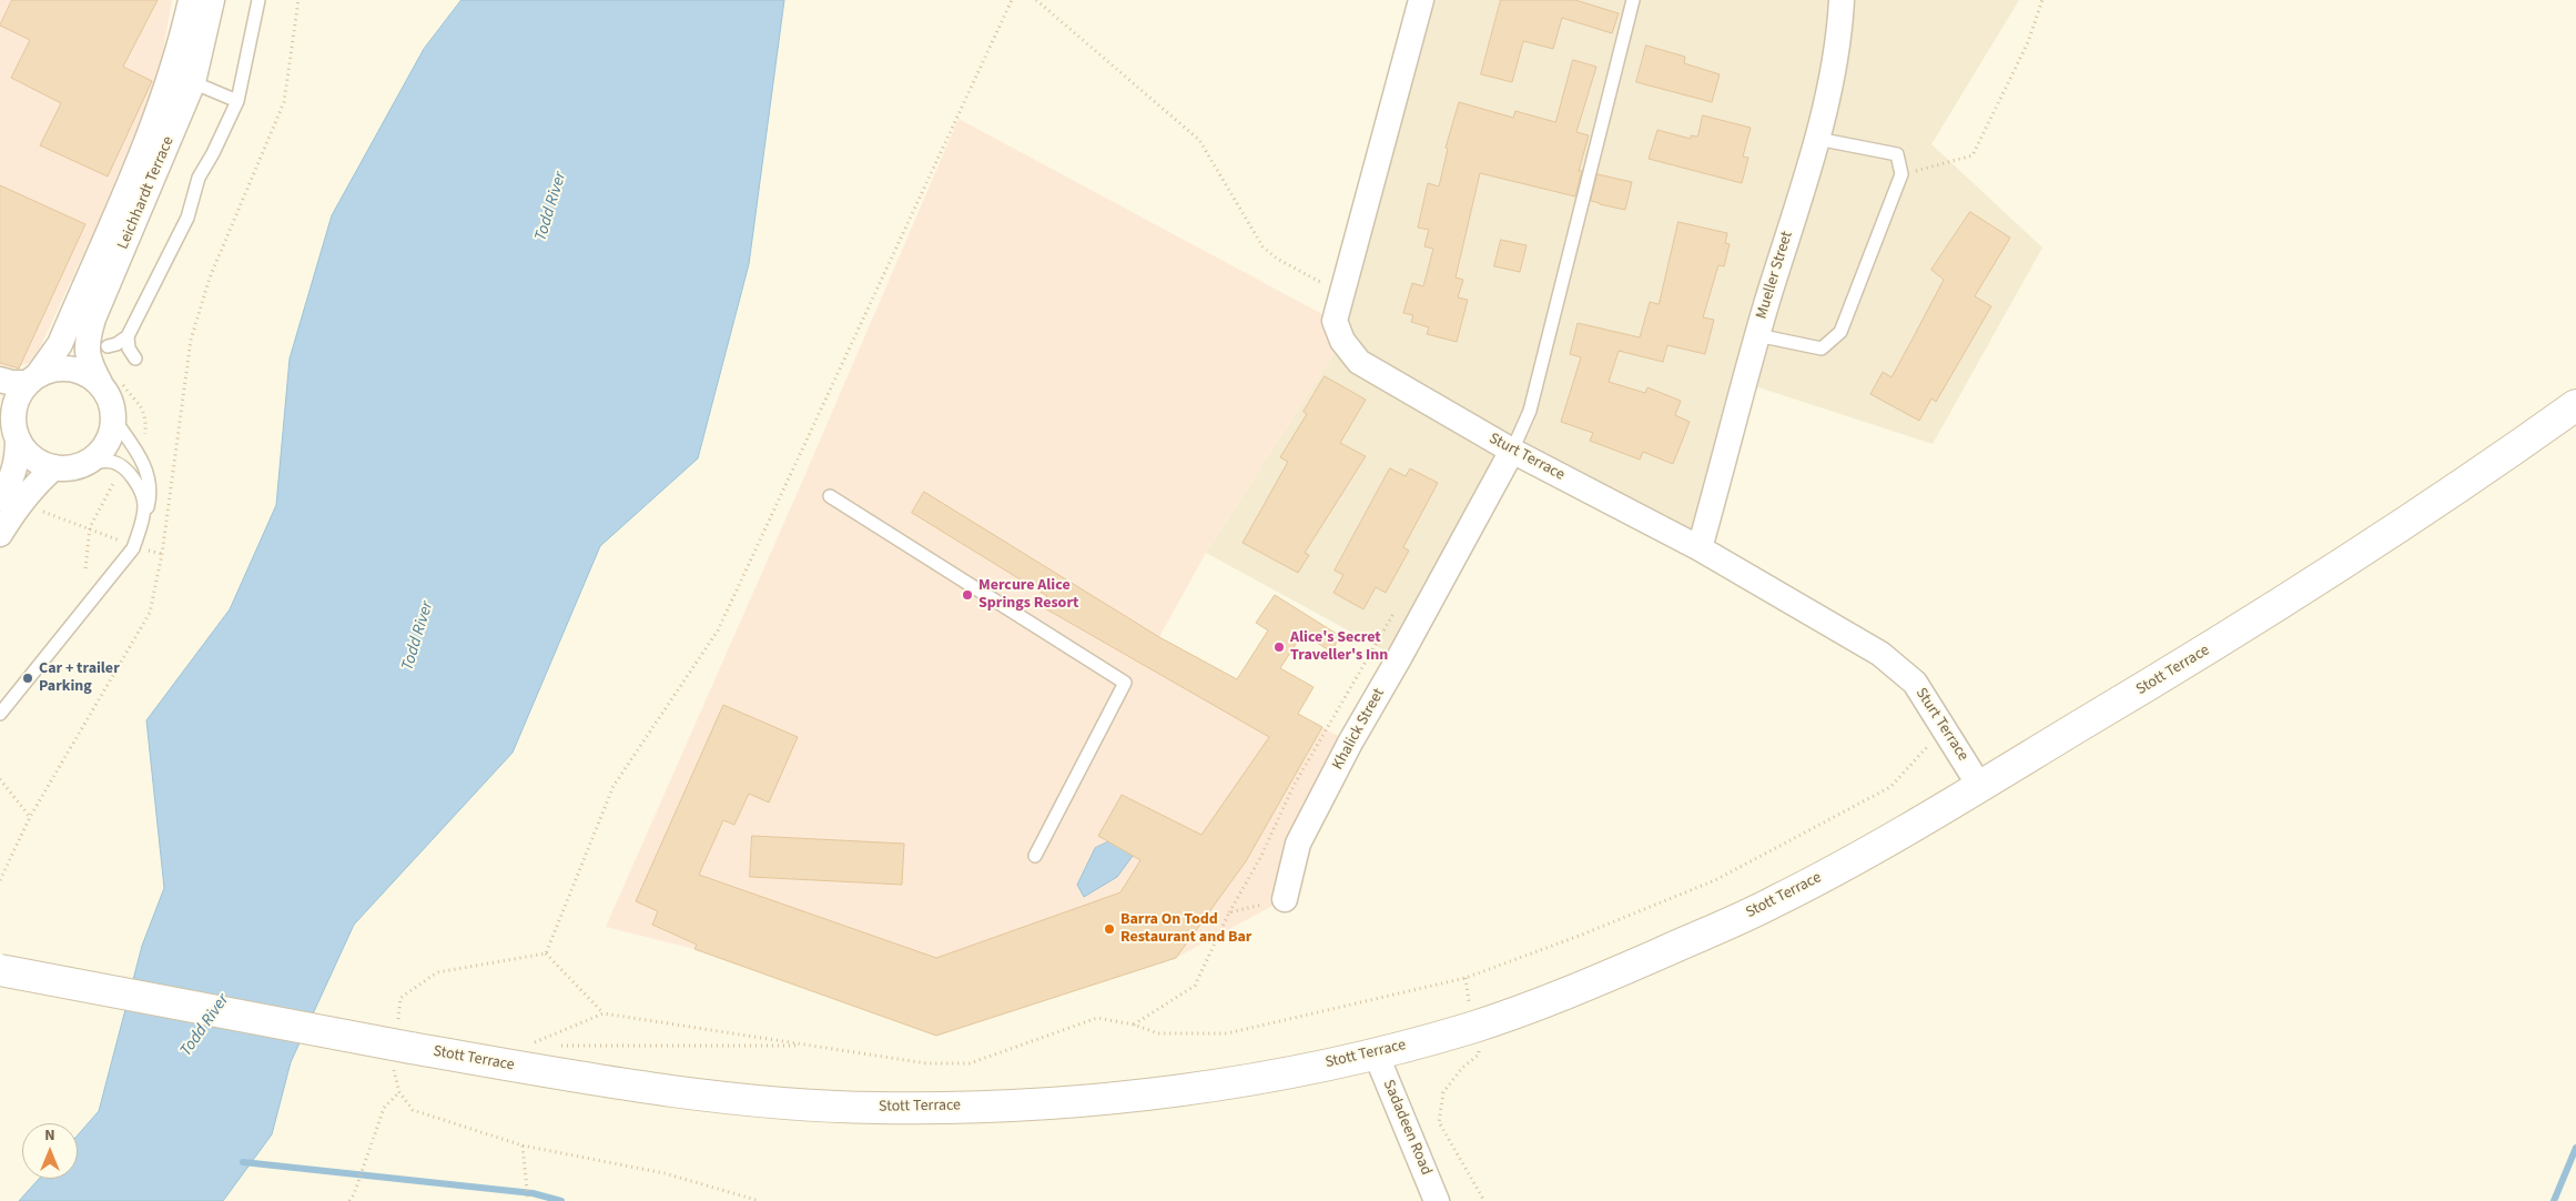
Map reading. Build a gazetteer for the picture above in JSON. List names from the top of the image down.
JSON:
{
  "streets": {
    "main road": ["Stott Terrace"],
    "street": [
      "Leichhardt Terrace",
      "Mueller Street",
      "Sturt Terrace",
      "Khalick Street",
      "Sadadeen Road"
    ]
  },
  "crossings": [
    ["Mueller Street", "Sturt Terrace"],
    ["Sturt Terrace", "Stott Terrace"],
    ["Sturt Terrace", "Khalick Street"],
    ["Stott Terrace", "Sadadeen Road"]
  ],
  "water": ["Todd River"],
  "places": [
    "Mercure Alice Springs Resort",
    "Alice's Secret Traveller's Inn",
    "Car + trailer Parking",
    "Barra On Todd Restaurant and Bar"
  ],
  "north": "top"
}
